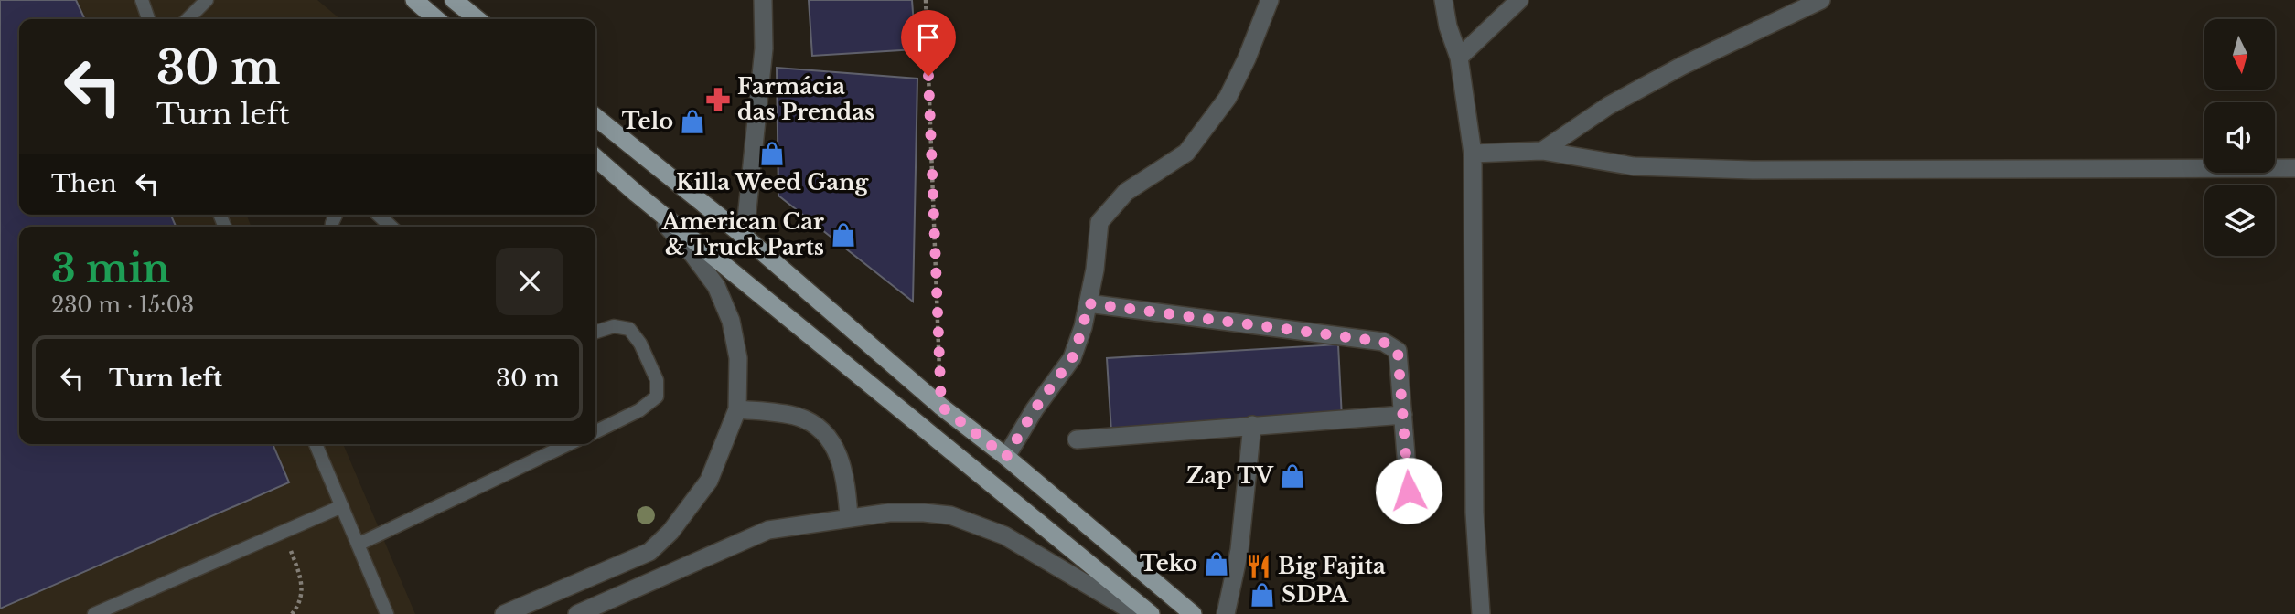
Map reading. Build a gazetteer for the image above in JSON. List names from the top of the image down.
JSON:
{
  "places": {
    "pharmacy": ["Farmácia das Prendas"],
    "shop": [
      "Telo",
      "Killa Weed Gang",
      "American Car & Truck Parts",
      "Zap TV",
      "Teko",
      "SDPA"
    ],
    "restaurant": ["Big Fajita"]
  },
  "north": "bottom",
  "page": {
    "turn": ["30 m", "Turn left"],
    "then": "Then",
    "heading": ["3 min", "230 m · 15:03"],
    "list": [
      {
        "name": "Turn left",
        "value": "30 m"
      }
    ]
  }
}
